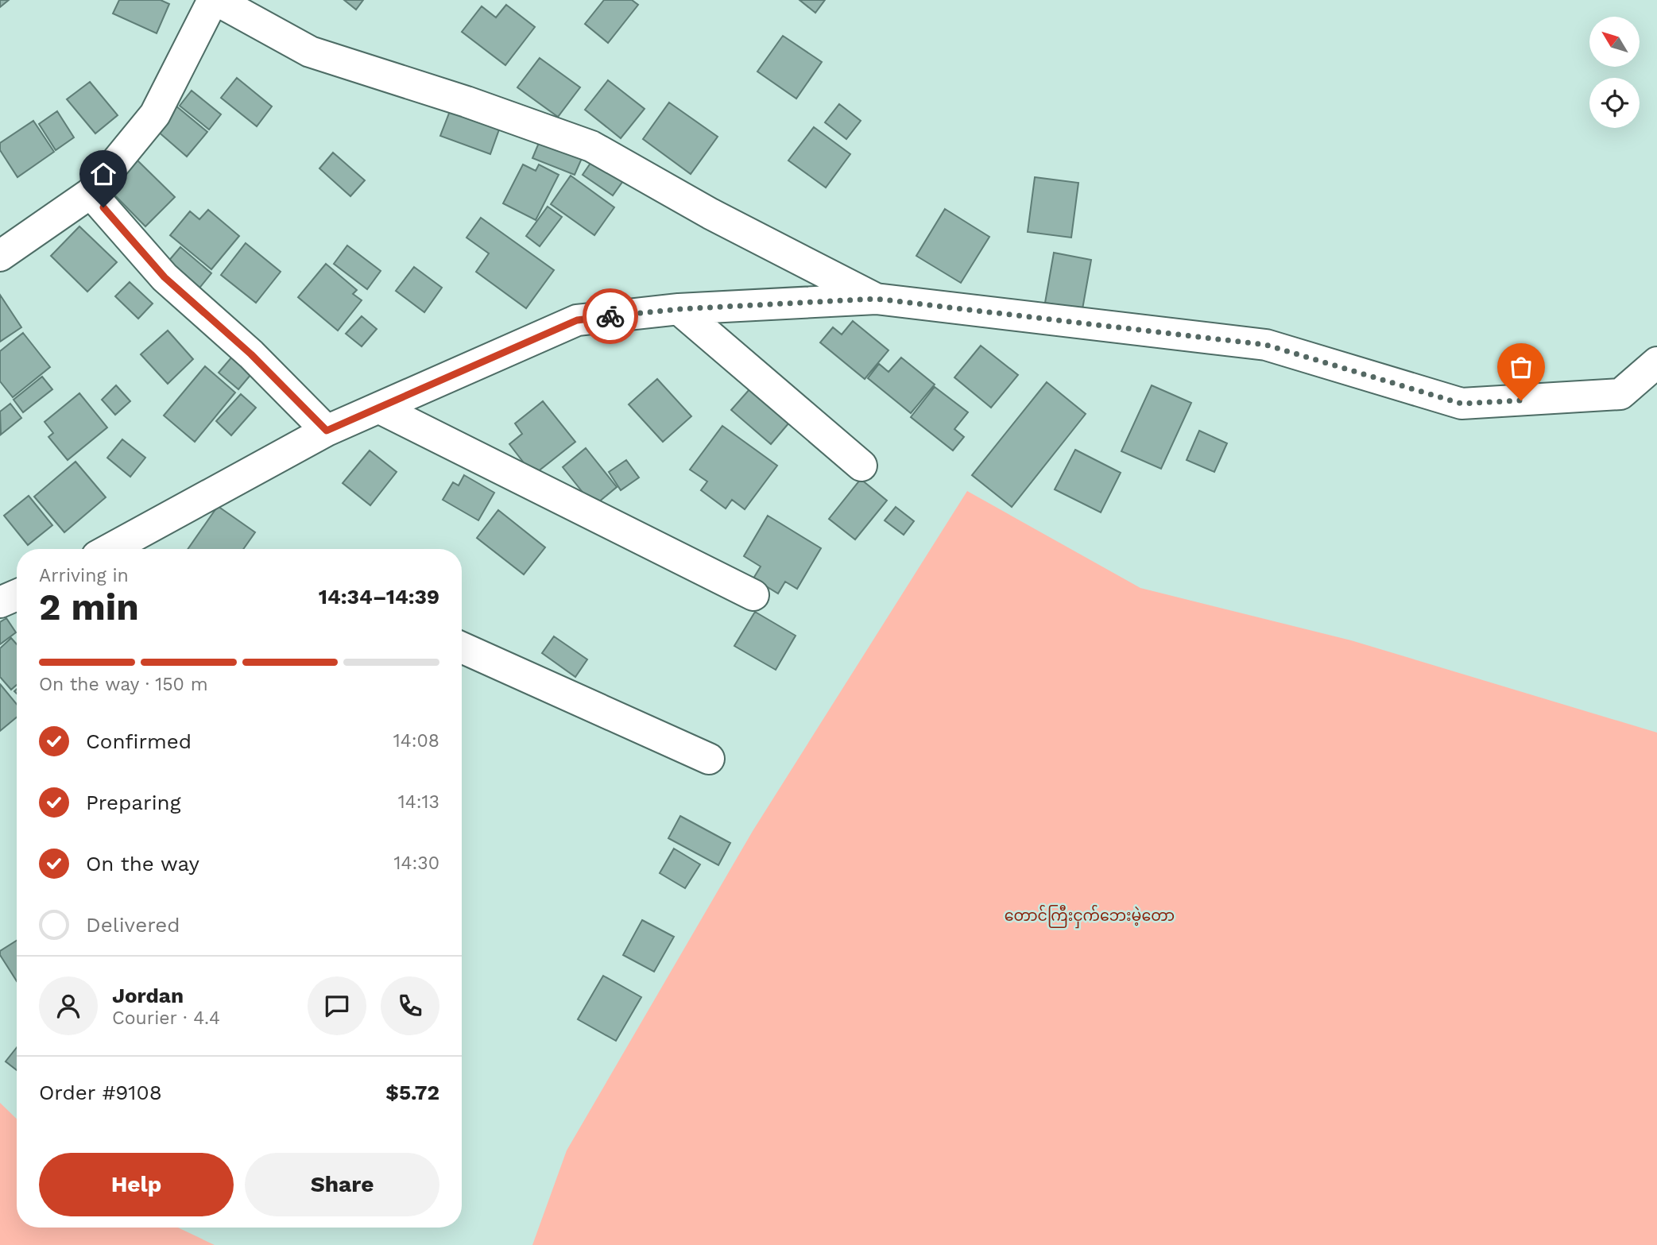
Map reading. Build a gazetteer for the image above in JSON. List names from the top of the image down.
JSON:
{
  "parks": ["တောင်ကြီးငှက်ဘေးမဲ့တော"],
  "north": "top left",
  "page": {
    "heading": ["2 min", "Arriving in", "14:34–14:39"],
    "panel": [
      "Jordan",
      "Courier · 4.4",
      "Order #9108",
      "$5.72"
    ],
    "bar": "On the way · 150 m",
    "list": [
      ["Confirmed", "14:08"],
      ["Preparing", "14:13"],
      ["On the way", "14:30"],
      "Delivered"
    ],
    "buttons": ["Help", "Share"]
  }
}
